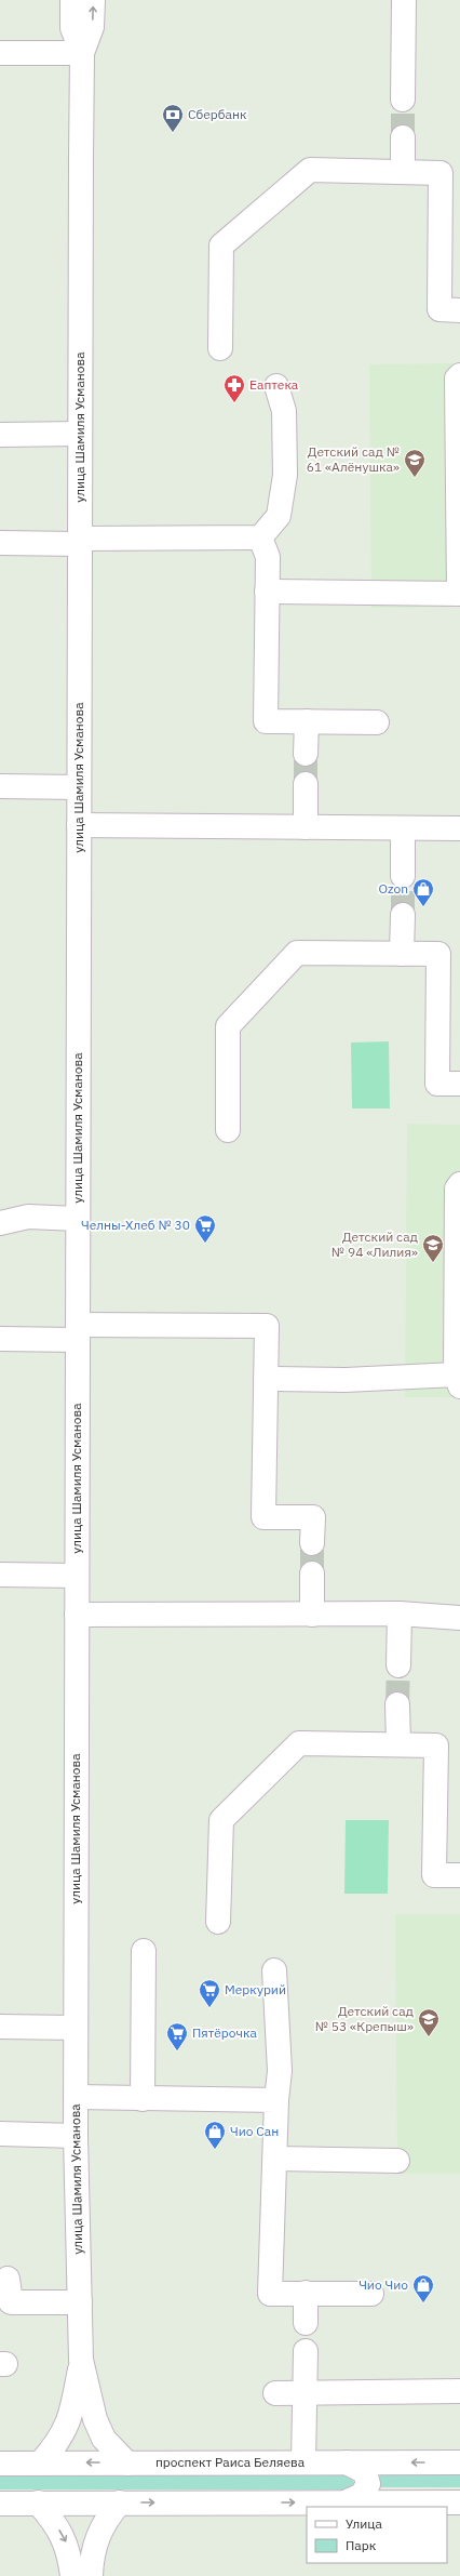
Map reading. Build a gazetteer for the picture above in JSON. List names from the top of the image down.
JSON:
{
  "streets": {
    "street": ["улица Шамиля Усманова", "проспект Раиса Беляева"]
  },
  "crossings": [
    ["улица Шамиля Усманова", "проспект Раиса Беляева"]
  ],
  "places": {
    "bank": ["Сбербанк"],
    "pharmacy": ["Еаптека"],
    "school or university": ["Детский сад № 61 «Алёнушка»", "Детский сад № 94 «Лилия»", "Детский сад № 53 «Крепыш»"],
    "shop": ["Ozon", "Чио Сан", "Чио Чио"],
    "supermarket": ["Челны-Хлеб № 30", "Меркурий", "Пятёрочка"]
  },
  "legend": ["Улица", "Парк"]
}
